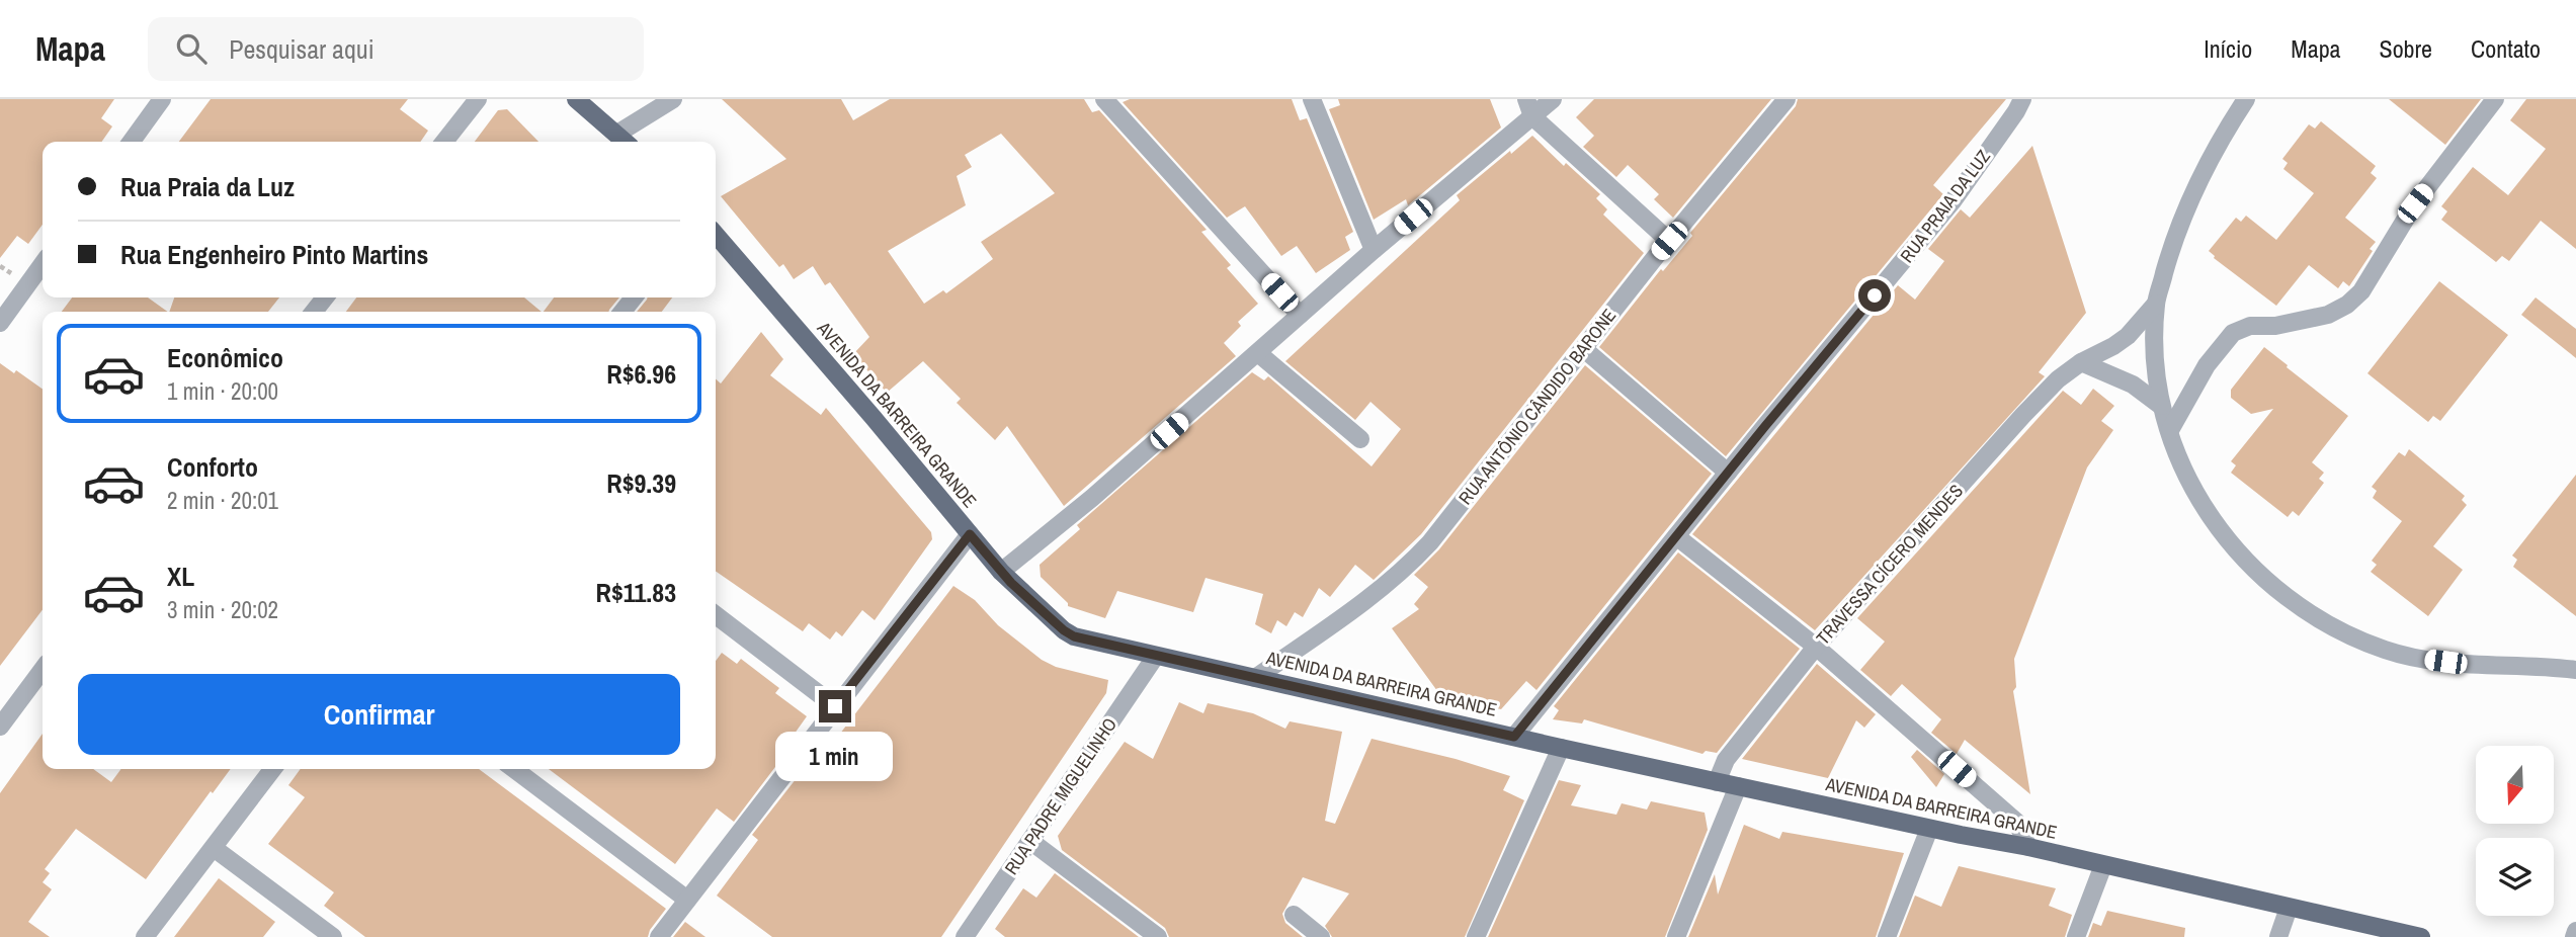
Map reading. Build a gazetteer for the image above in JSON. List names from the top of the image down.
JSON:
{
  "streets": {
    "main road": ["AVENIDA DA BARREIRA GRANDE"],
    "street": [
      "RUA PRAIA DA LUZ",
      "RUA ANTÔNIO CÂNDIDO BARONE",
      "TRAVESSA CÍCERO MENDES",
      "RUA PADRE MIGUELINHO"
    ]
  },
  "crossings": [
    ["RUA PRAIA DA LUZ", "AVENIDA DA BARREIRA GRANDE"],
    ["RUA ANTÔNIO CÂNDIDO BARONE", "AVENIDA DA BARREIRA GRANDE"],
    ["AVENIDA DA BARREIRA GRANDE", "TRAVESSA CÍCERO MENDES"],
    ["AVENIDA DA BARREIRA GRANDE", "RUA PADRE MIGUELINHO"]
  ],
  "north": "bottom",
  "page": {
    "header": "Mapa",
    "search": "Pesquisar aqui",
    "nav": [
      "Início",
      "Mapa",
      "Sobre",
      "Contato"
    ],
    "banner": ["Rua Praia da Luz", "Rua Engenheiro Pinto Martins"],
    "list": [
      {
        "name": "Econômico",
        "note": "1 min · 20:00",
        "value": "R$6.96"
      },
      {
        "name": "Conforto",
        "note": "2 min · 20:01",
        "value": "R$9.39"
      },
      {
        "name": "XL",
        "note": "3 min · 20:02",
        "value": "R$11.83"
      }
    ],
    "buttons": "Confirmar",
    "bubble": "1 min"
  }
}
